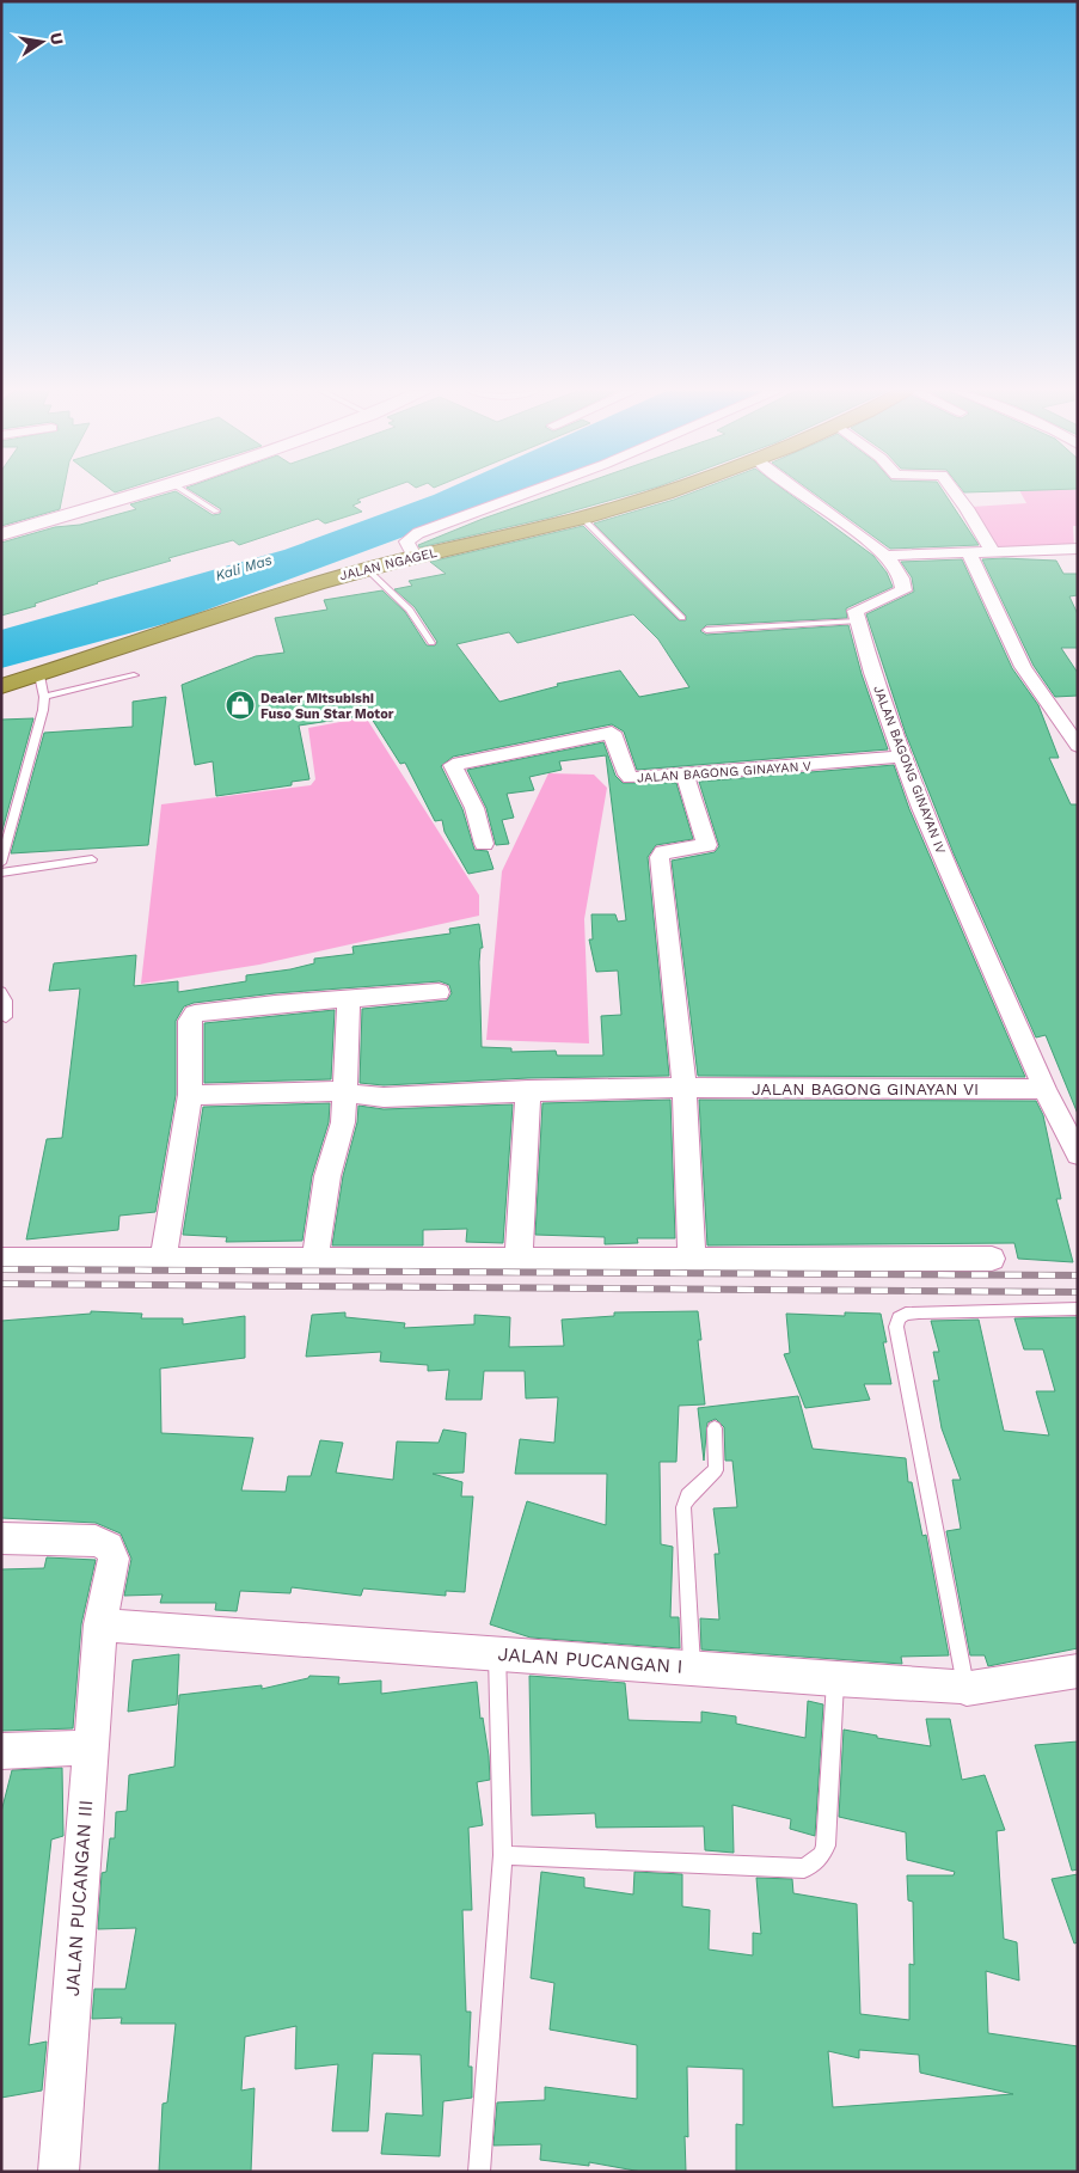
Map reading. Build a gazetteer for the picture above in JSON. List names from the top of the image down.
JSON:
{
  "streets": {
    "highway": ["JALAN NGAGEL"],
    "street": [
      "JALAN BAGONG GINAYAN IV",
      "JALAN BAGONG GINAYAN V",
      "JALAN BAGONG GINAYAN VI",
      "JALAN PUCANGAN I",
      "JALAN PUCANGAN III"
    ]
  },
  "crossings": [
    ["JALAN BAGONG GINAYAN IV", "JALAN BAGONG GINAYAN V"],
    ["JALAN BAGONG GINAYAN IV", "JALAN BAGONG GINAYAN VI"],
    ["JALAN PUCANGAN I", "JALAN PUCANGAN III"]
  ],
  "water": ["Kali Mas"],
  "places": {
    "shop": ["Dealer Mitsubishi Fuso Sun Star Motor"]
  },
  "north": "right"
}
